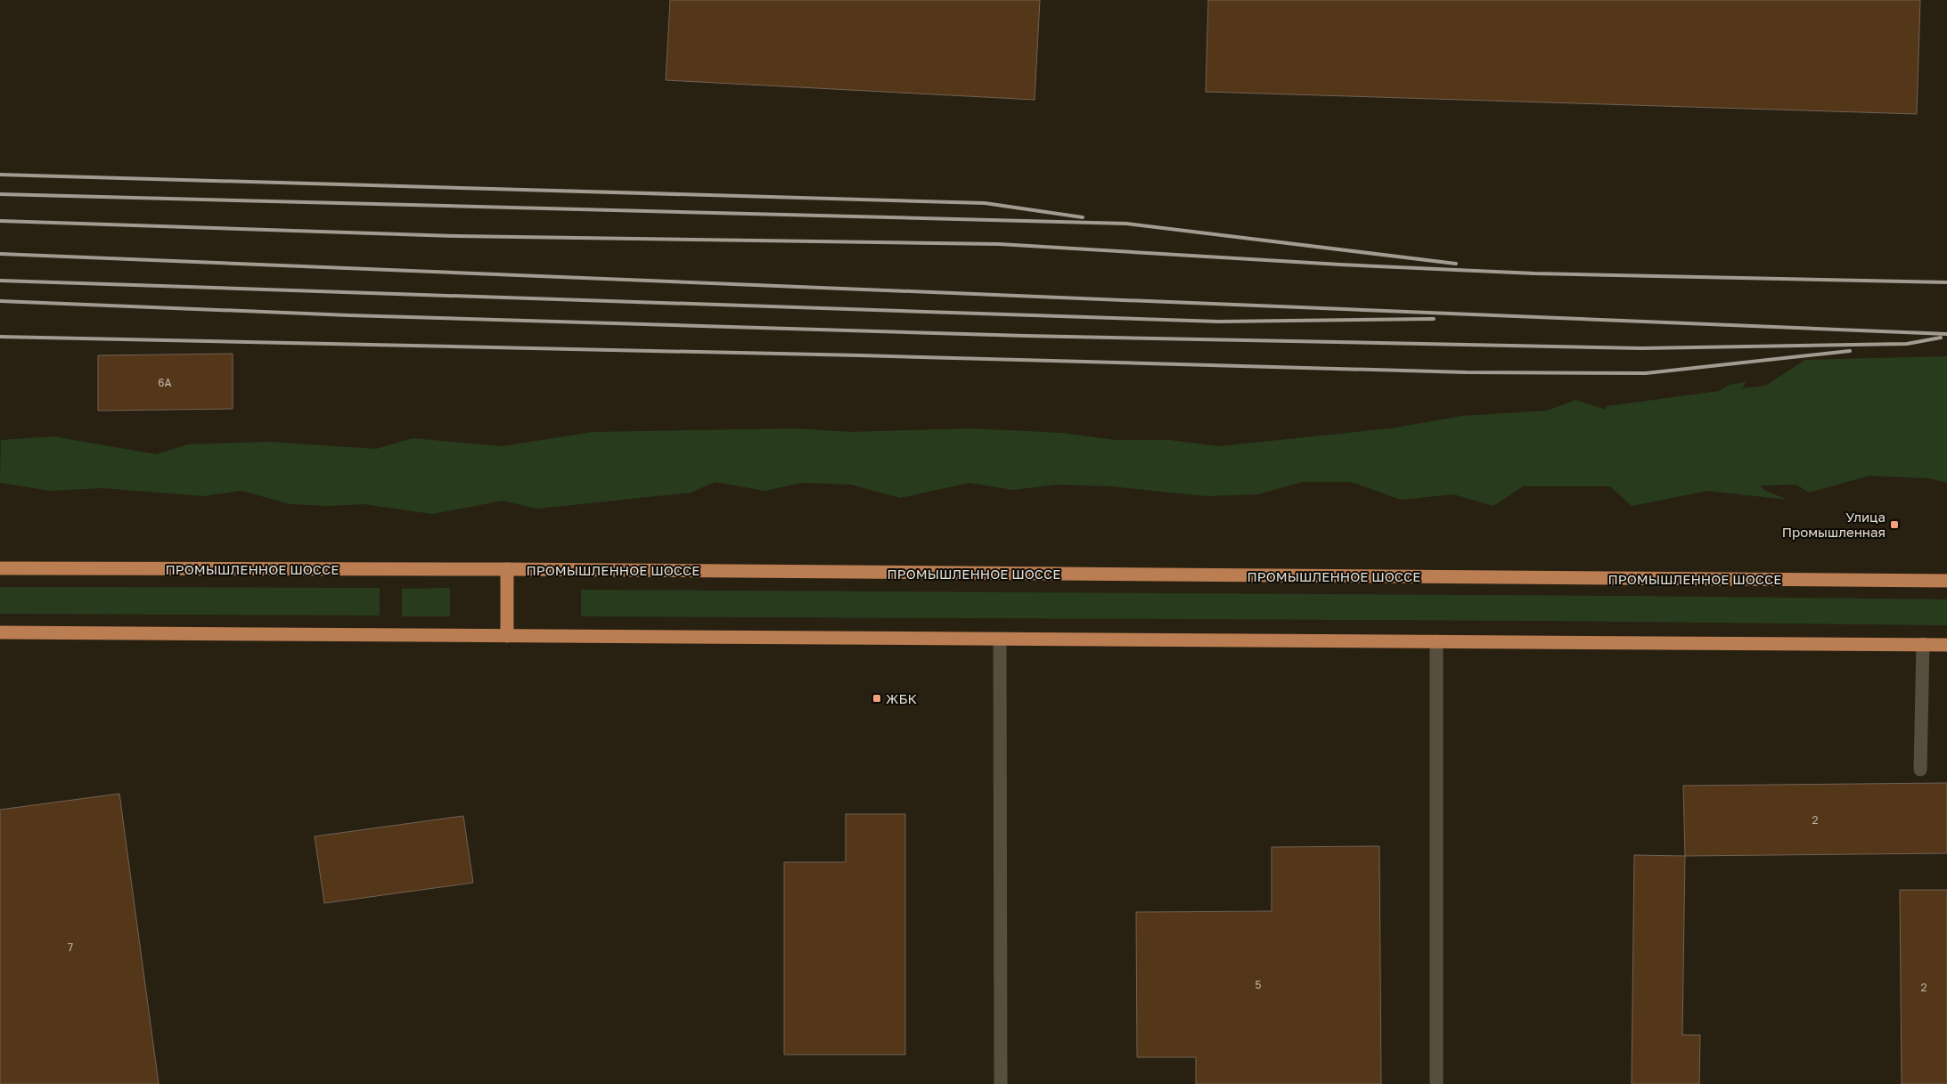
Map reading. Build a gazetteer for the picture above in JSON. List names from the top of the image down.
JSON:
{
  "streets": {
    "main road": ["ПРОМЫШЛЕННОЕ ШОССЕ"]
  },
  "places": {
    "transit": ["Улица Промышленная", "ЖБК"]
  },
  "house_numbers": [
    "6А",
    "2",
    "7",
    "5",
    "2"
  ]
}
